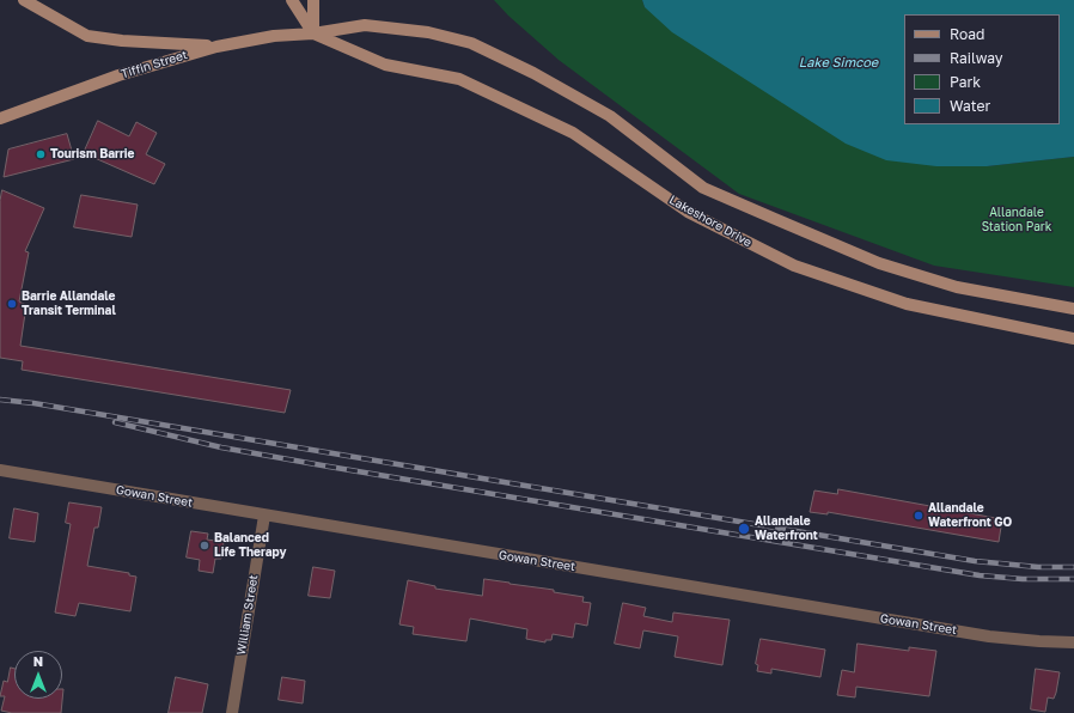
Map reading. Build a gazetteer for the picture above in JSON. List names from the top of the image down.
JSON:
{
  "streets": {
    "main road": ["Tiffin Street", "Lakeshore Drive"],
    "street": ["Gowan Street", "William Street"]
  },
  "crossings": [
    ["Tiffin Street", "Lakeshore Drive"],
    ["Gowan Street", "William Street"]
  ],
  "water": ["Lake Simcoe"],
  "parks": ["Allandale Station Park"],
  "places": [
    "Tourism Barrie",
    "Barrie Allandale Transit Terminal",
    "Allandale Waterfront GO",
    "Allandale Waterfront",
    "Balanced Life Therapy"
  ],
  "legend": [
    "Road",
    "Railway",
    "Park",
    "Water"
  ],
  "north": "top"
}
